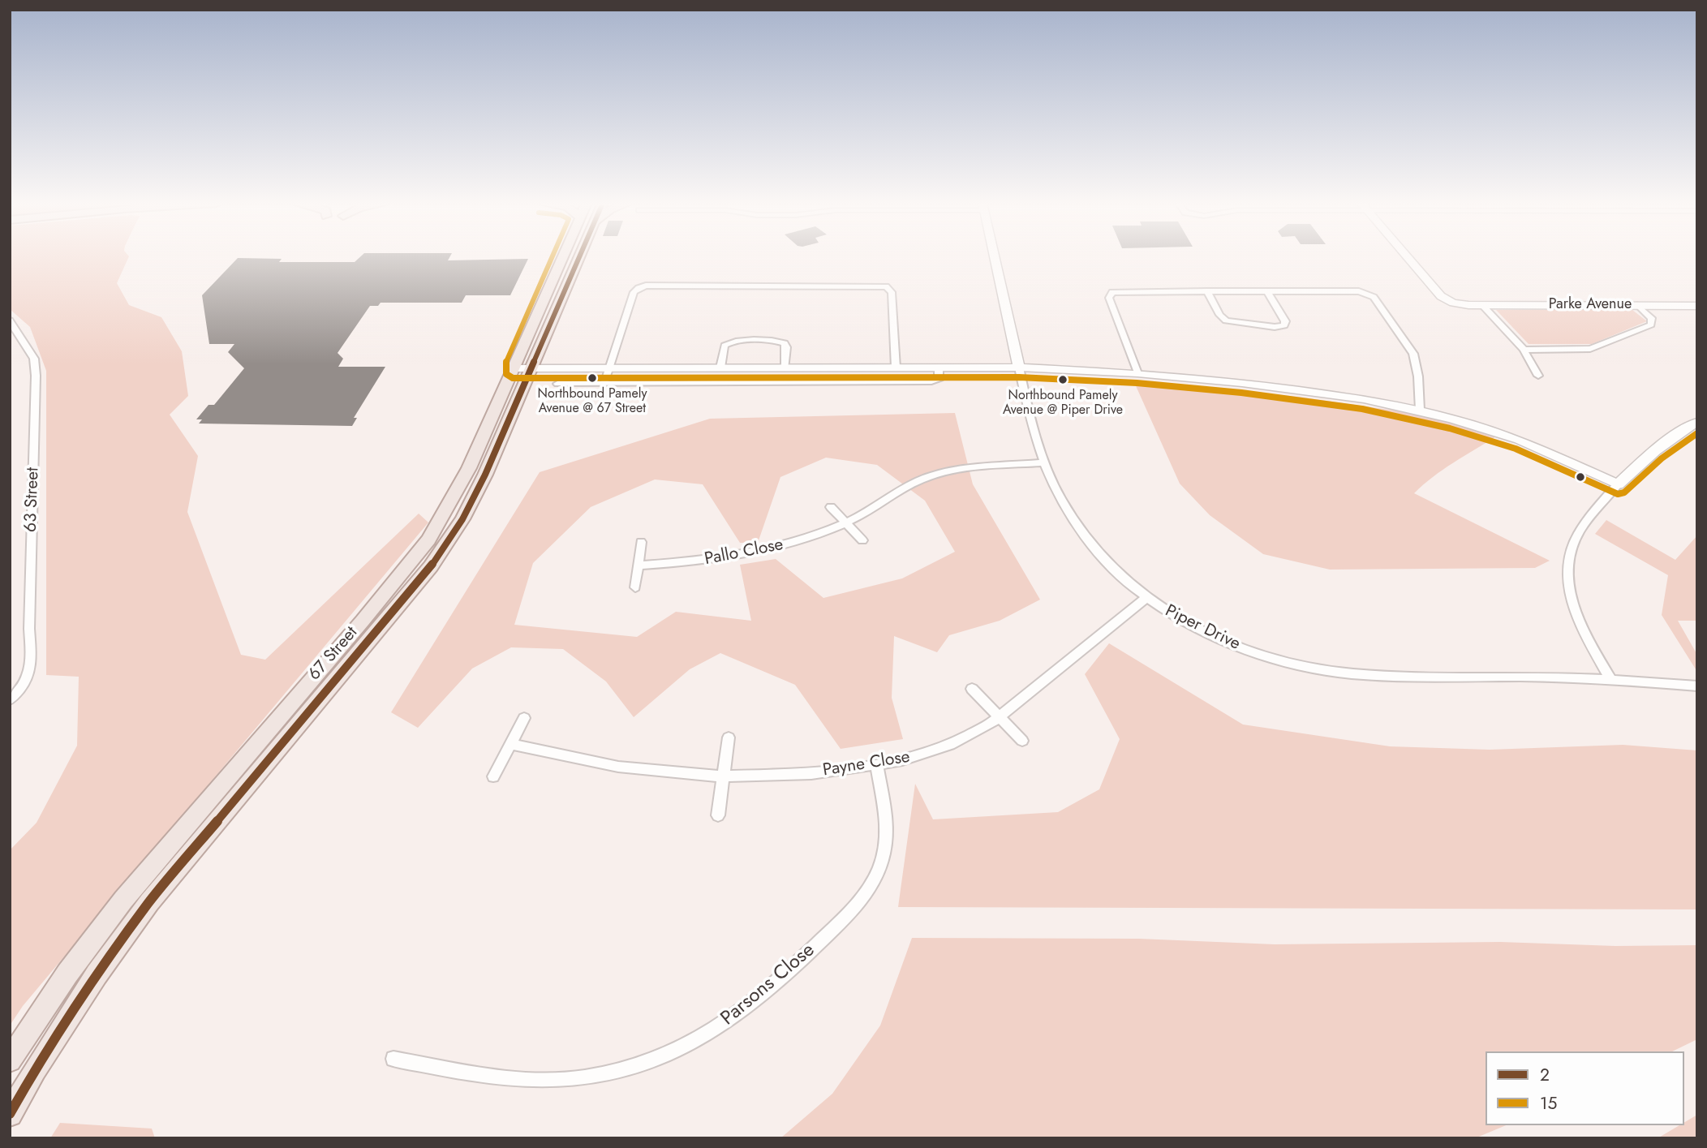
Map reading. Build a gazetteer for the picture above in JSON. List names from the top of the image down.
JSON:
{
  "streets": {
    "main road": ["67 Street"],
    "street": [
      "Parke Avenue",
      "63 Street",
      "Pallo Close",
      "Piper Drive",
      "Payne Close",
      "Parsons Close"
    ]
  },
  "crossings": [
    ["Pallo Close", "Piper Drive"],
    ["Piper Drive", "Payne Close"],
    ["Payne Close", "Parsons Close"]
  ],
  "places": ["Northbound Pamely Avenue @ 67 Street", "Northbound Pamely Avenue @ Piper Drive"],
  "lines": ["transit line 2", "transit line 15"],
  "legend": ["2", "15"]
}
